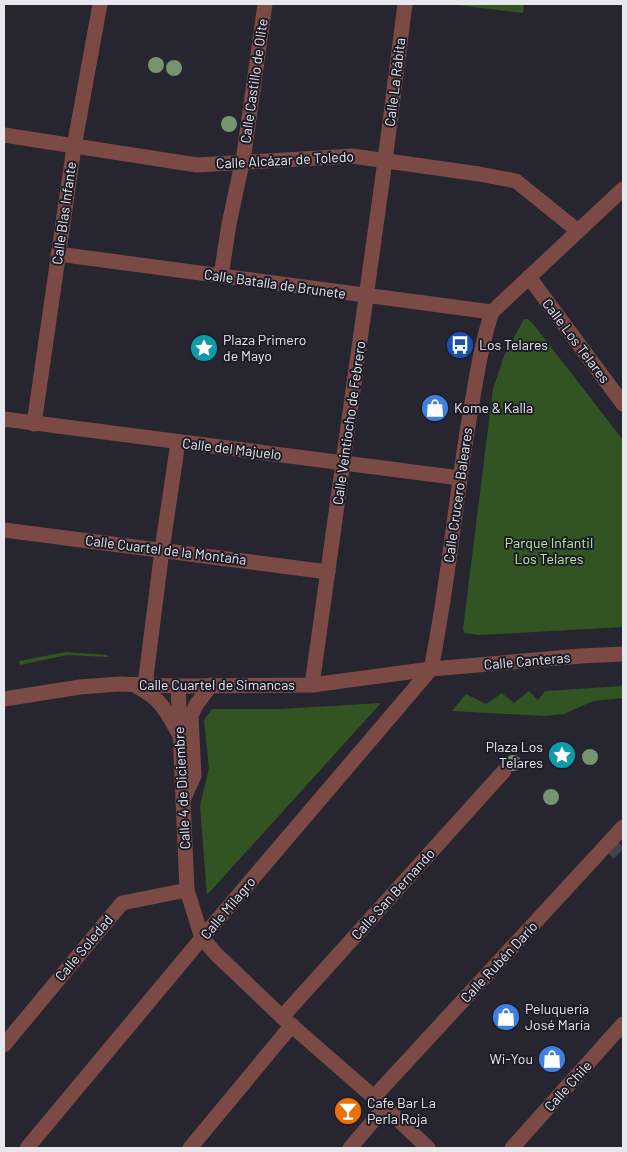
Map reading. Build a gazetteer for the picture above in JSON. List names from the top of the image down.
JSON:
{
  "streets": {
    "street": [
      "Calle Castillo de Olite",
      "Calle La Rábita",
      "Calle Alcázar de Toledo",
      "Calle Blas Infante",
      "Calle Batalla de Brunete",
      "Calle Los Telares",
      "Calle Veintiocho de Febrero",
      "Calle del Majuelo",
      "Calle Crucero Baleares",
      "Calle Cuartel de la Montaña",
      "Calle Canteras",
      "Calle Cuartel de Simancas",
      "Calle 4 de Diciembre",
      "Calle San Bernando",
      "Calle Milagro",
      "Calle Soledad",
      "Calle Rubén Darío",
      "Calle Chile"
    ]
  },
  "crossings": [
    ["Calle Castillo de Olite", "Calle Alcázar de Toledo"],
    ["Calle Castillo de Olite", "Calle Batalla de Brunete"],
    ["Calle La Rábita", "Calle Alcázar de Toledo"],
    ["Calle La Rábita", "Calle Veintiocho de Febrero"],
    ["Calle Alcázar de Toledo", "Calle Blas Infante"],
    ["Calle Alcázar de Toledo", "Calle Veintiocho de Febrero"],
    ["Calle Alcázar de Toledo", "Calle Crucero Baleares"],
    ["Calle Blas Infante", "Calle Batalla de Brunete"],
    ["Calle Blas Infante", "Calle del Majuelo"],
    ["Calle Batalla de Brunete", "Calle Veintiocho de Febrero"],
    ["Calle Batalla de Brunete", "Calle Crucero Baleares"],
    ["Calle Los Telares", "Calle Crucero Baleares"],
    ["Calle Veintiocho de Febrero", "Calle del Majuelo"],
    ["Calle Veintiocho de Febrero", "Calle Cuartel de la Montaña"],
    ["Calle Veintiocho de Febrero", "Calle Cuartel de Simancas"],
    ["Calle del Majuelo", "Calle Crucero Baleares"],
    ["Calle Crucero Baleares", "Calle Canteras"],
    ["Calle Crucero Baleares", "Calle Cuartel de Simancas"],
    ["Calle Crucero Baleares", "Calle Milagro"],
    ["Calle Canteras", "Calle Cuartel de Simancas"],
    ["Calle Canteras", "Calle Milagro"],
    ["Calle Cuartel de Simancas", "Calle 4 de Diciembre"],
    ["Calle Cuartel de Simancas", "Calle Milagro"],
    ["Calle 4 de Diciembre", "Calle Milagro"],
    ["Calle 4 de Diciembre", "Calle Soledad"]
  ],
  "parks": ["Parque Infantil Los Telares"],
  "places": {
    "bus stop": ["Los Telares"],
    "place": ["Plaza Primero de Mayo", "Plaza Los Telares"],
    "shop": ["Kome & Kalla", "Peluquería José María", "Wi-You"],
    "bar": ["Cafe Bar La Perla Roja"]
  }
}
